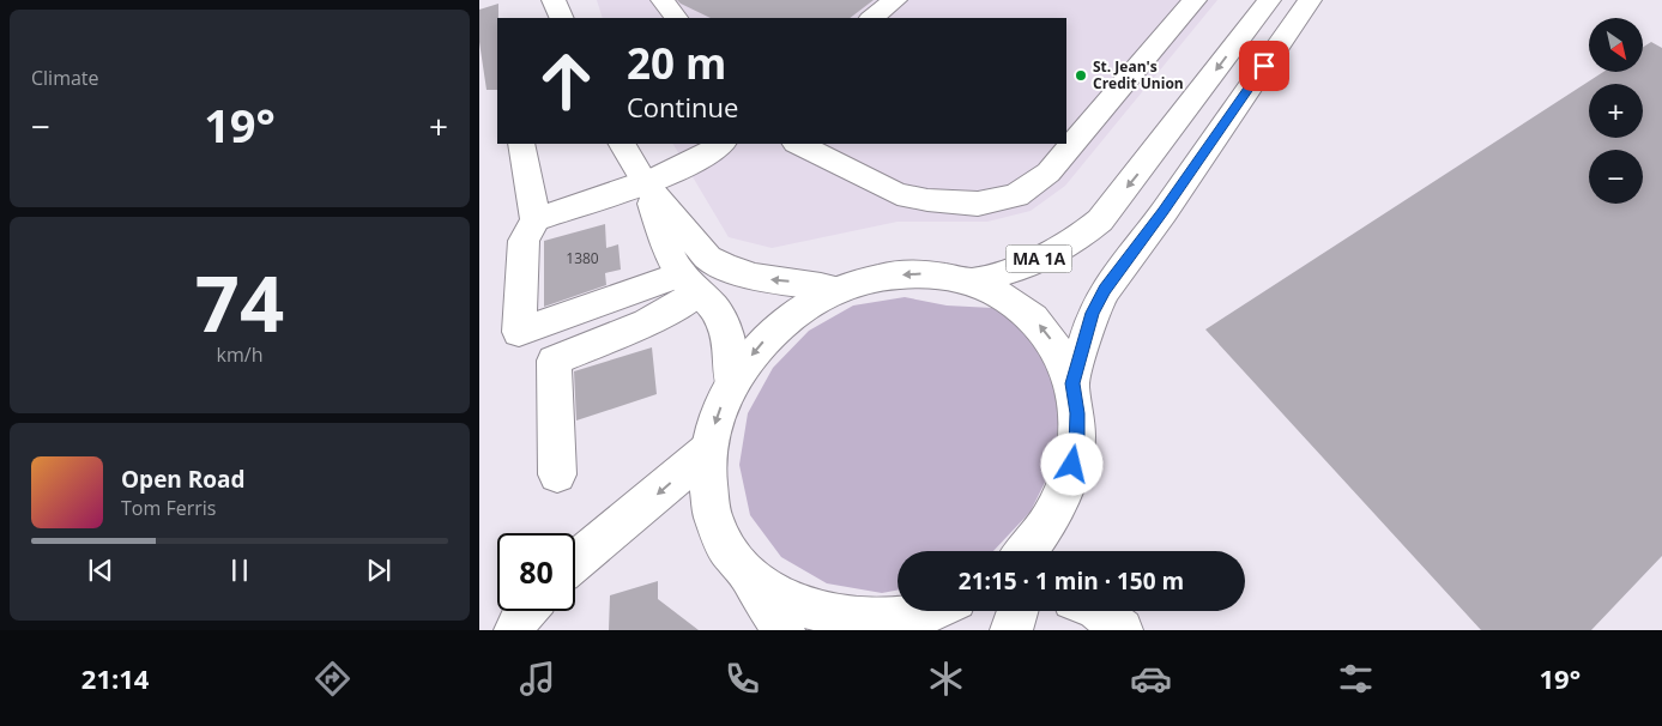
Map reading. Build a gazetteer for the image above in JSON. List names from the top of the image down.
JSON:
{
  "streets": {
    "main road": ["MA 1A"]
  },
  "places": ["St. Jean's Credit Union"],
  "house_numbers": ["1380"],
  "north": "bottom right",
  "page": {
    "tile": [
      "Climate",
      ["74", "km/h"]
    ],
    "map_buttons": ["+", "−"],
    "turn": ["20 m", "Continue"],
    "heat": ["−", "19°", "+"],
    "song": ["Open Road", "Tom Ferris"],
    "limit": "80",
    "trip": "21:15 · 1 min · 150 m",
    "tabs": ["21:14", "19°"]
  }
}
